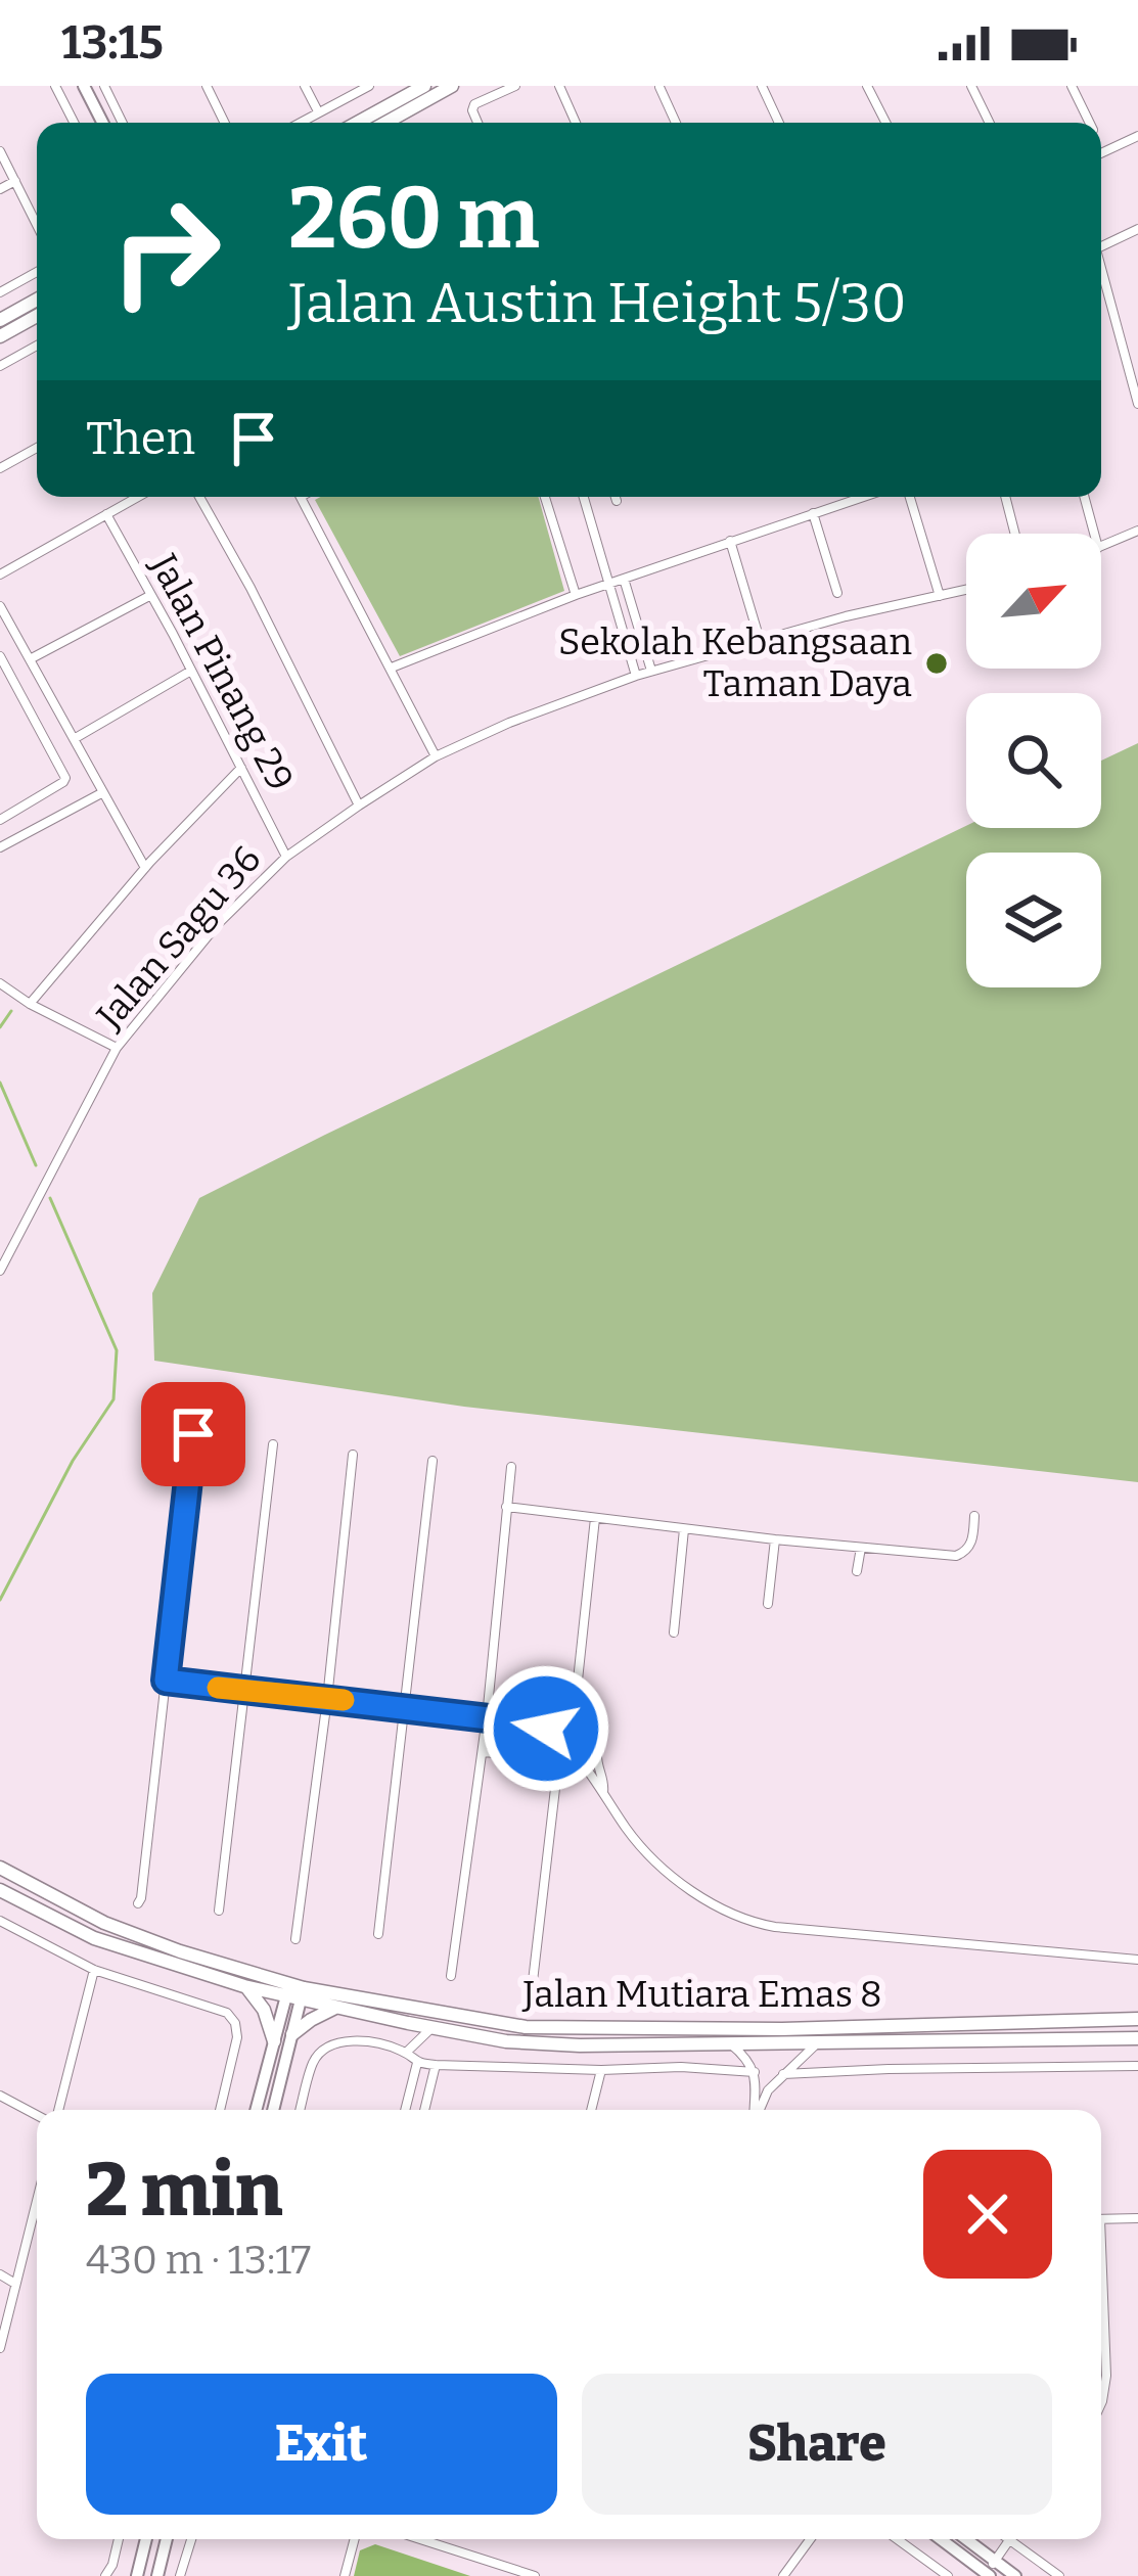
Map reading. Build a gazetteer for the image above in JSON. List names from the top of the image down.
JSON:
{
  "streets": {
    "main road": ["Jalan Mutiara Emas 8"],
    "street": ["Jalan Pinang 29", "Jalan Sagu 36"]
  },
  "crossings": [
    ["Jalan Pinang 29", "Jalan Sagu 36"]
  ],
  "places": ["Sekolah Kebangsaan Taman Daya"],
  "north": "top right",
  "page": {
    "status": "13:15",
    "turn": ["260 m", "Jalan Austin Height 5/30"],
    "then": "Then",
    "heading": ["2 min", "430 m · 13:17"],
    "buttons": ["Exit", "Share"]
  }
}
